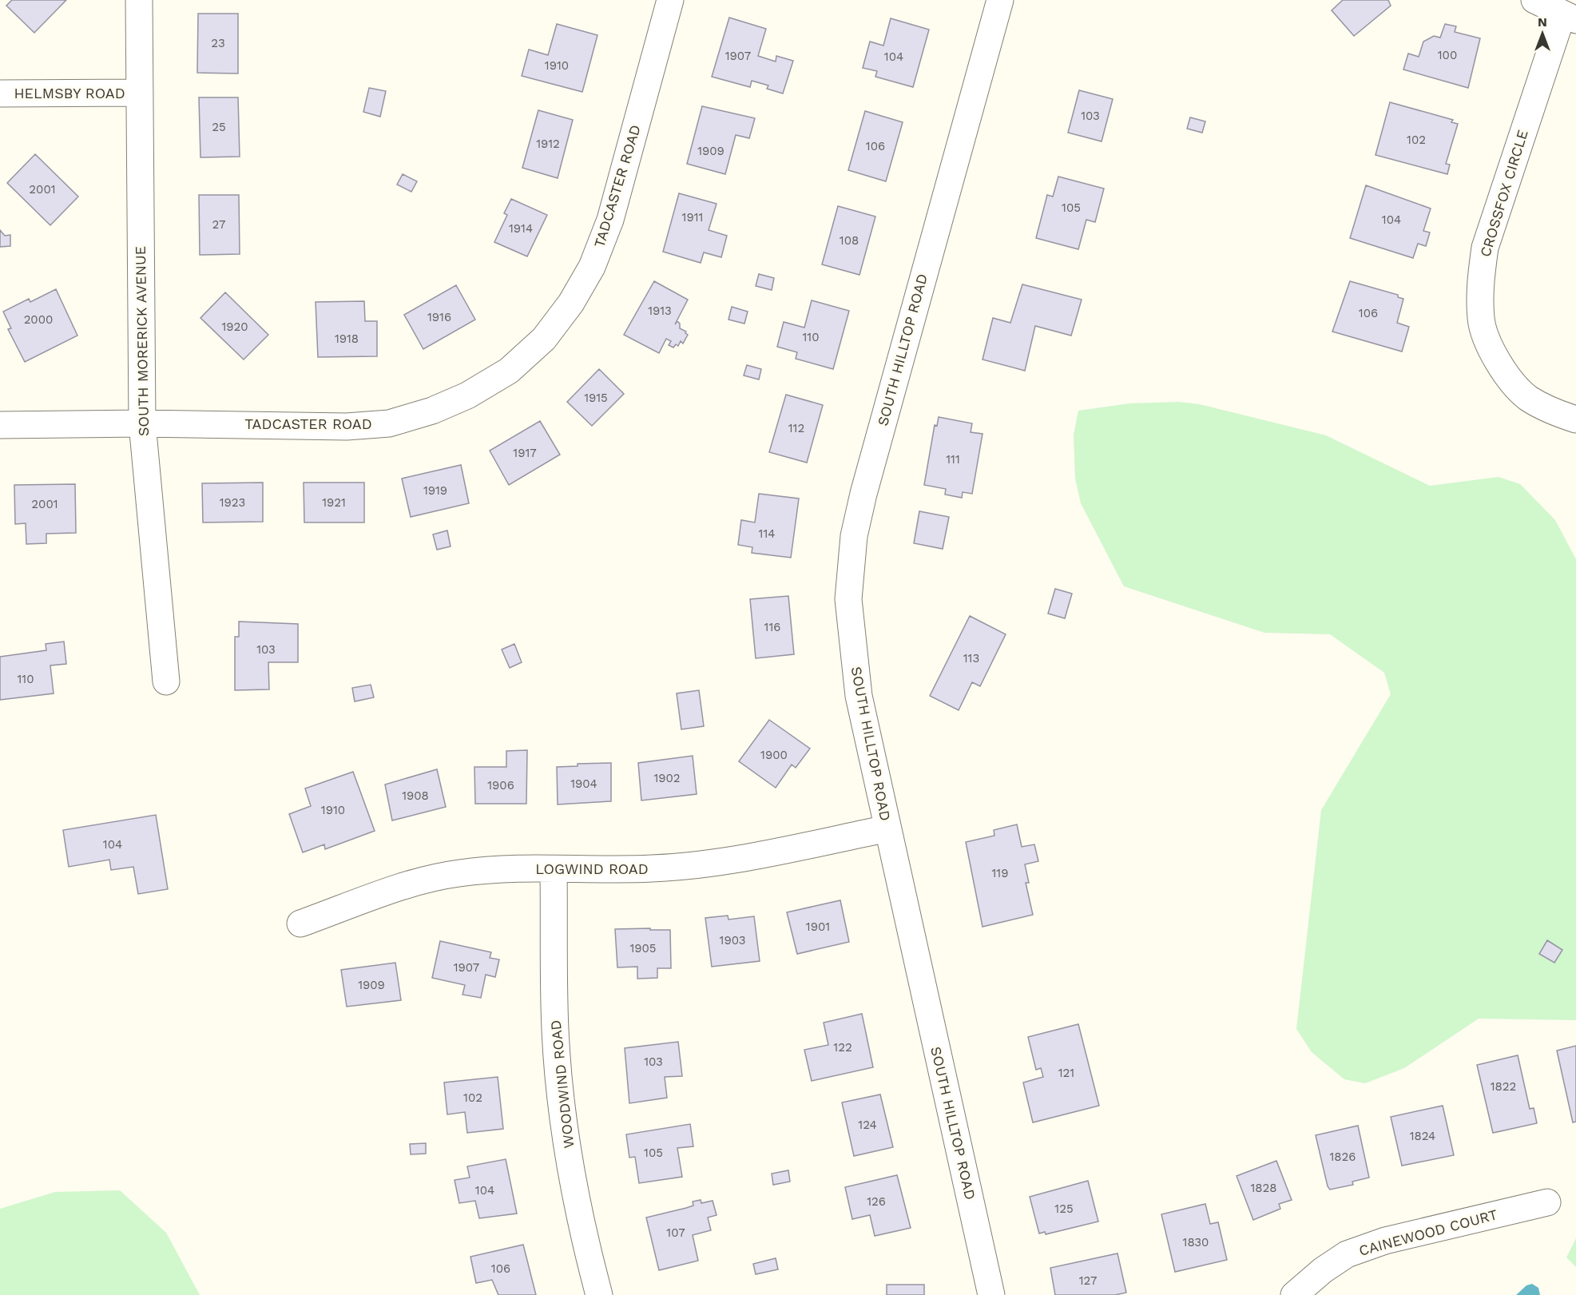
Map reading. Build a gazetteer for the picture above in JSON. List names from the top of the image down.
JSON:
{
  "streets": {
    "street": [
      "HELMSBY ROAD",
      "TADCASTER ROAD",
      "CROSSFOX CIRCLE",
      "SOUTH MORERICK AVENUE",
      "SOUTH HILLTOP ROAD",
      "LOGWIND ROAD",
      "WOODWIND ROAD",
      "CAINEWOOD COURT"
    ]
  },
  "crossings": [
    ["HELMSBY ROAD", "SOUTH MORERICK AVENUE"],
    ["TADCASTER ROAD", "SOUTH MORERICK AVENUE"],
    ["SOUTH HILLTOP ROAD", "LOGWIND ROAD"],
    ["LOGWIND ROAD", "WOODWIND ROAD"]
  ],
  "house_numbers": [
    "23",
    "100",
    "1907",
    "104",
    "1910",
    "103",
    "25",
    "102",
    "1912",
    "106",
    "1909",
    "2001",
    "105",
    "1911",
    "104",
    "27",
    "1914",
    "108",
    "1913",
    "106",
    "1916",
    "2000",
    "1920",
    "110",
    "1918",
    "1915",
    "112",
    "1917",
    "111",
    "1919",
    "1923",
    "1921",
    "2001",
    "114",
    "116",
    "103",
    "113",
    "110",
    "1900",
    "1902",
    "1904",
    "1906",
    "1908",
    "1910",
    "104",
    "119",
    "1901",
    "1903",
    "1905",
    "1907",
    "1909",
    "122",
    "103",
    "121",
    "1822",
    "102",
    "124",
    "1824",
    "105",
    "1826",
    "1828",
    "104",
    "126",
    "125",
    "107",
    "1830",
    "106",
    "127"
  ],
  "north": "top"
}
